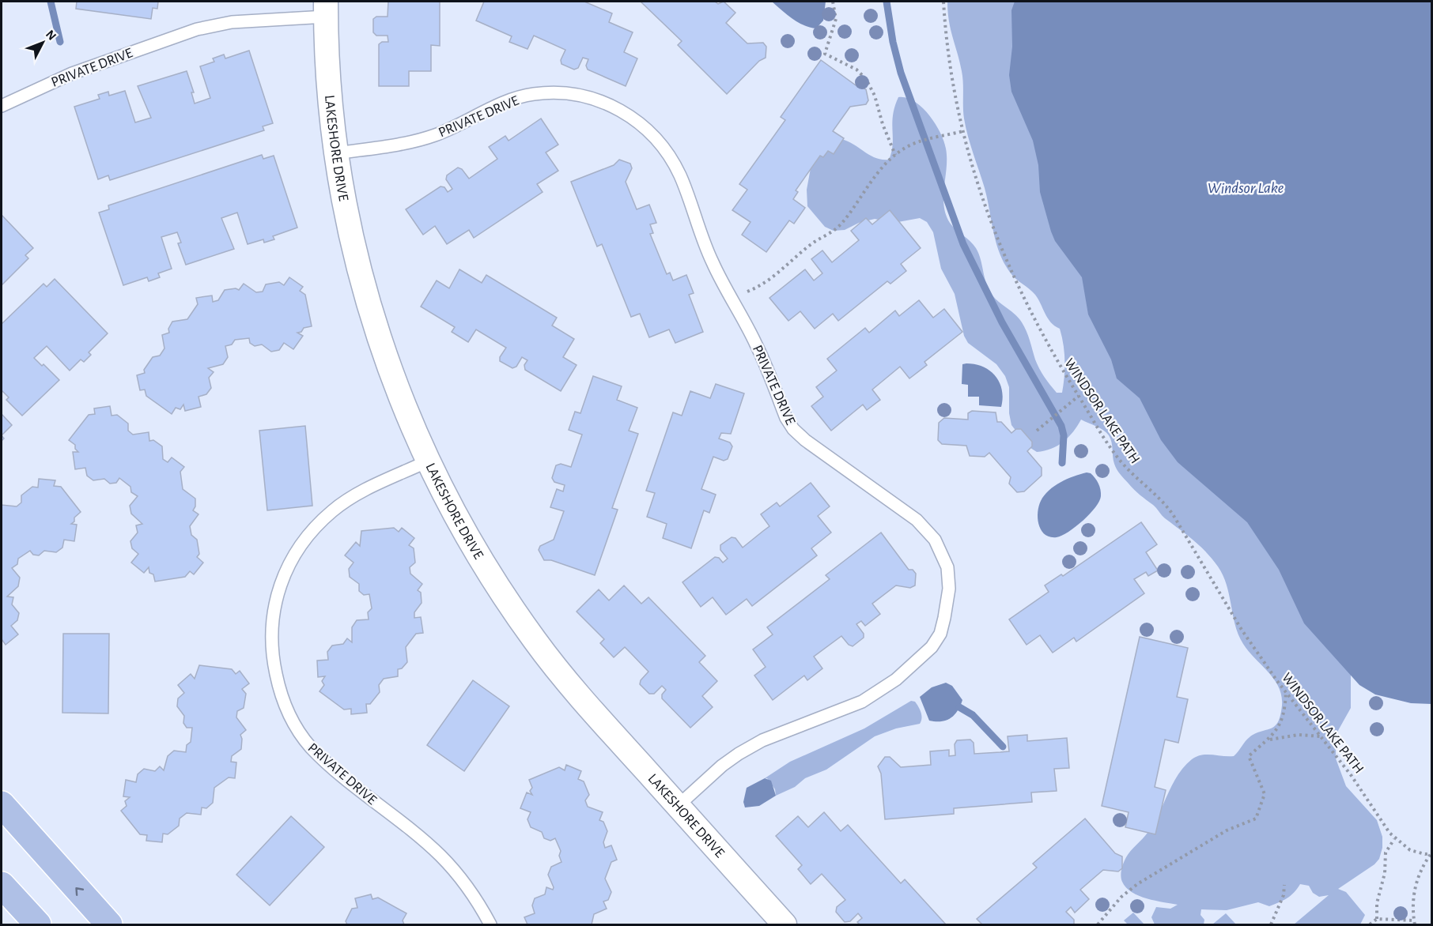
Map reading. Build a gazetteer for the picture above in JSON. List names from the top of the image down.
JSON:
{
  "streets": {
    "street": ["LAKESHORE DRIVE"],
    "lane": ["PRIVATE DRIVE"],
    "path": ["WINDSOR LAKE PATH"]
  },
  "crossings": [
    ["PRIVATE DRIVE", "LAKESHORE DRIVE"]
  ],
  "water": ["Windsor Lake"],
  "north": "top right"
}
